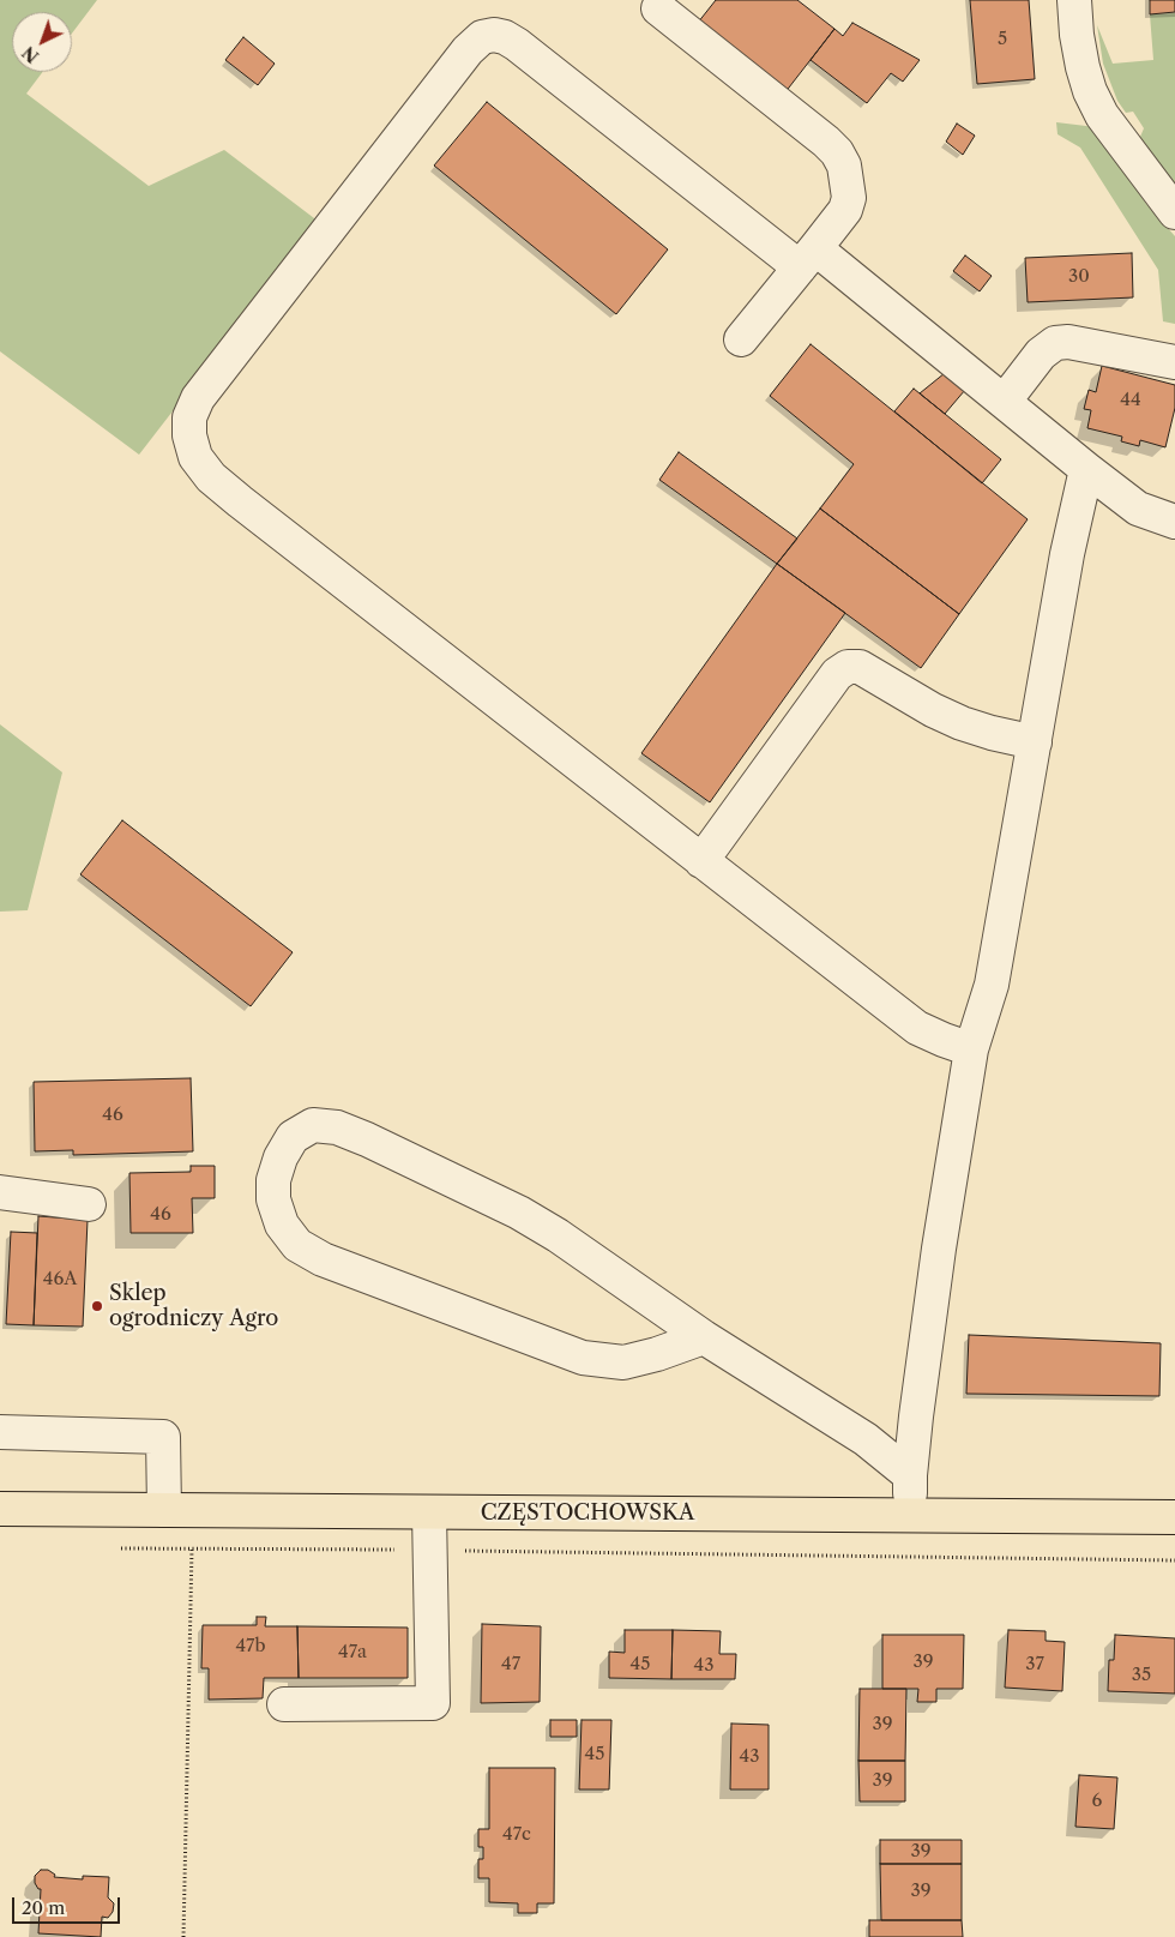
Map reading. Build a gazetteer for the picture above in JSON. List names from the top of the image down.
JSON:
{
  "streets": {
    "main road": ["CZĘSTOCHOWSKA"]
  },
  "places": ["Sklep ogrodniczy Agro"],
  "house_numbers": [
    "5",
    "30",
    "44",
    "46",
    "46",
    "46A",
    "47b",
    "47a",
    "39",
    "47",
    "45",
    "37",
    "43",
    "35",
    "39",
    "45",
    "43",
    "39",
    "6",
    "47c",
    "39",
    "39"
  ],
  "scale_bar": "20 m",
  "north": "bottom left"
}
